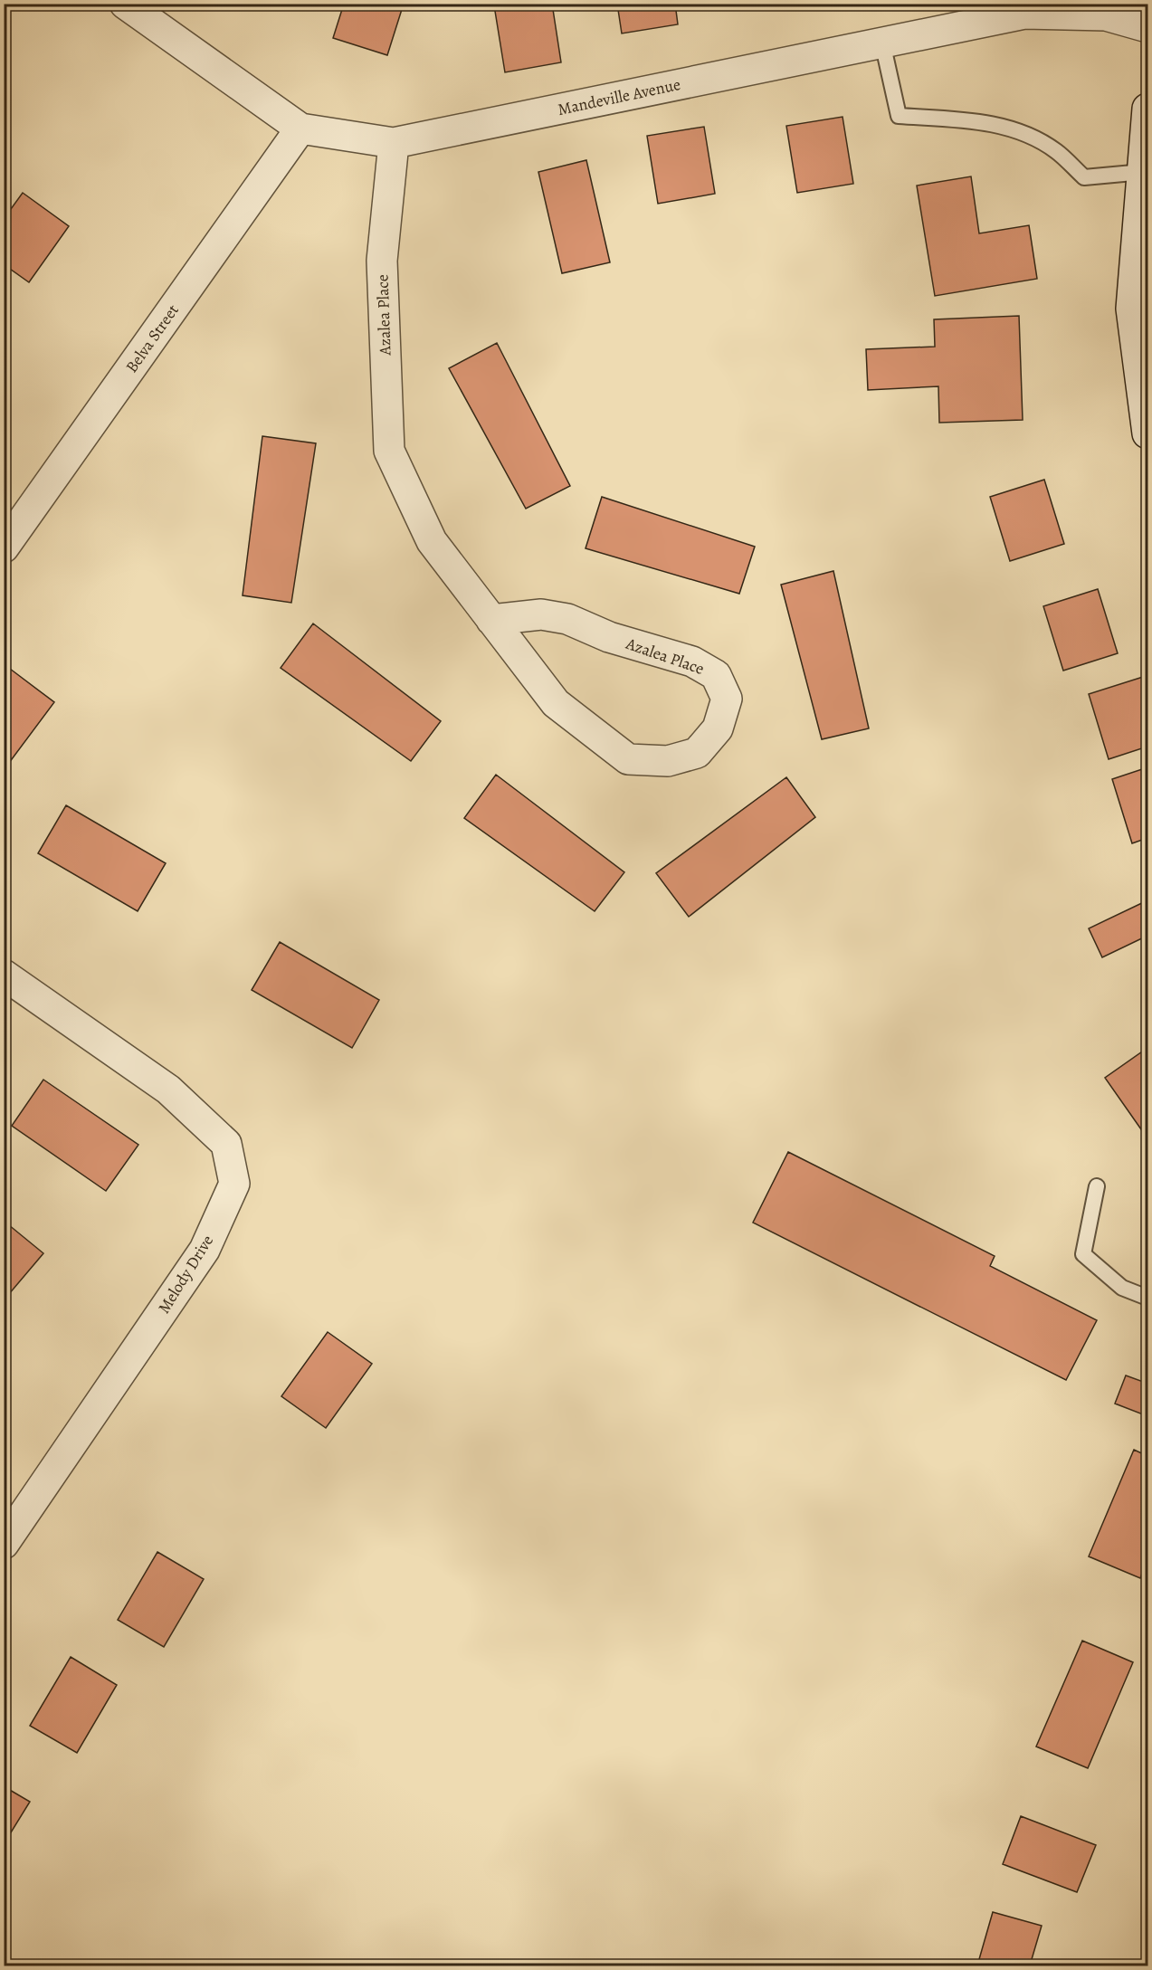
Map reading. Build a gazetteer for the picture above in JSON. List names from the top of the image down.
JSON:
{
  "streets": {
    "street": [
      "Mandeville Avenue",
      "Azalea Place",
      "Belva Street",
      "Melody Drive"
    ]
  },
  "crossings": [
    ["Mandeville Avenue", "Azalea Place"],
    ["Mandeville Avenue", "Belva Street"]
  ]
}
